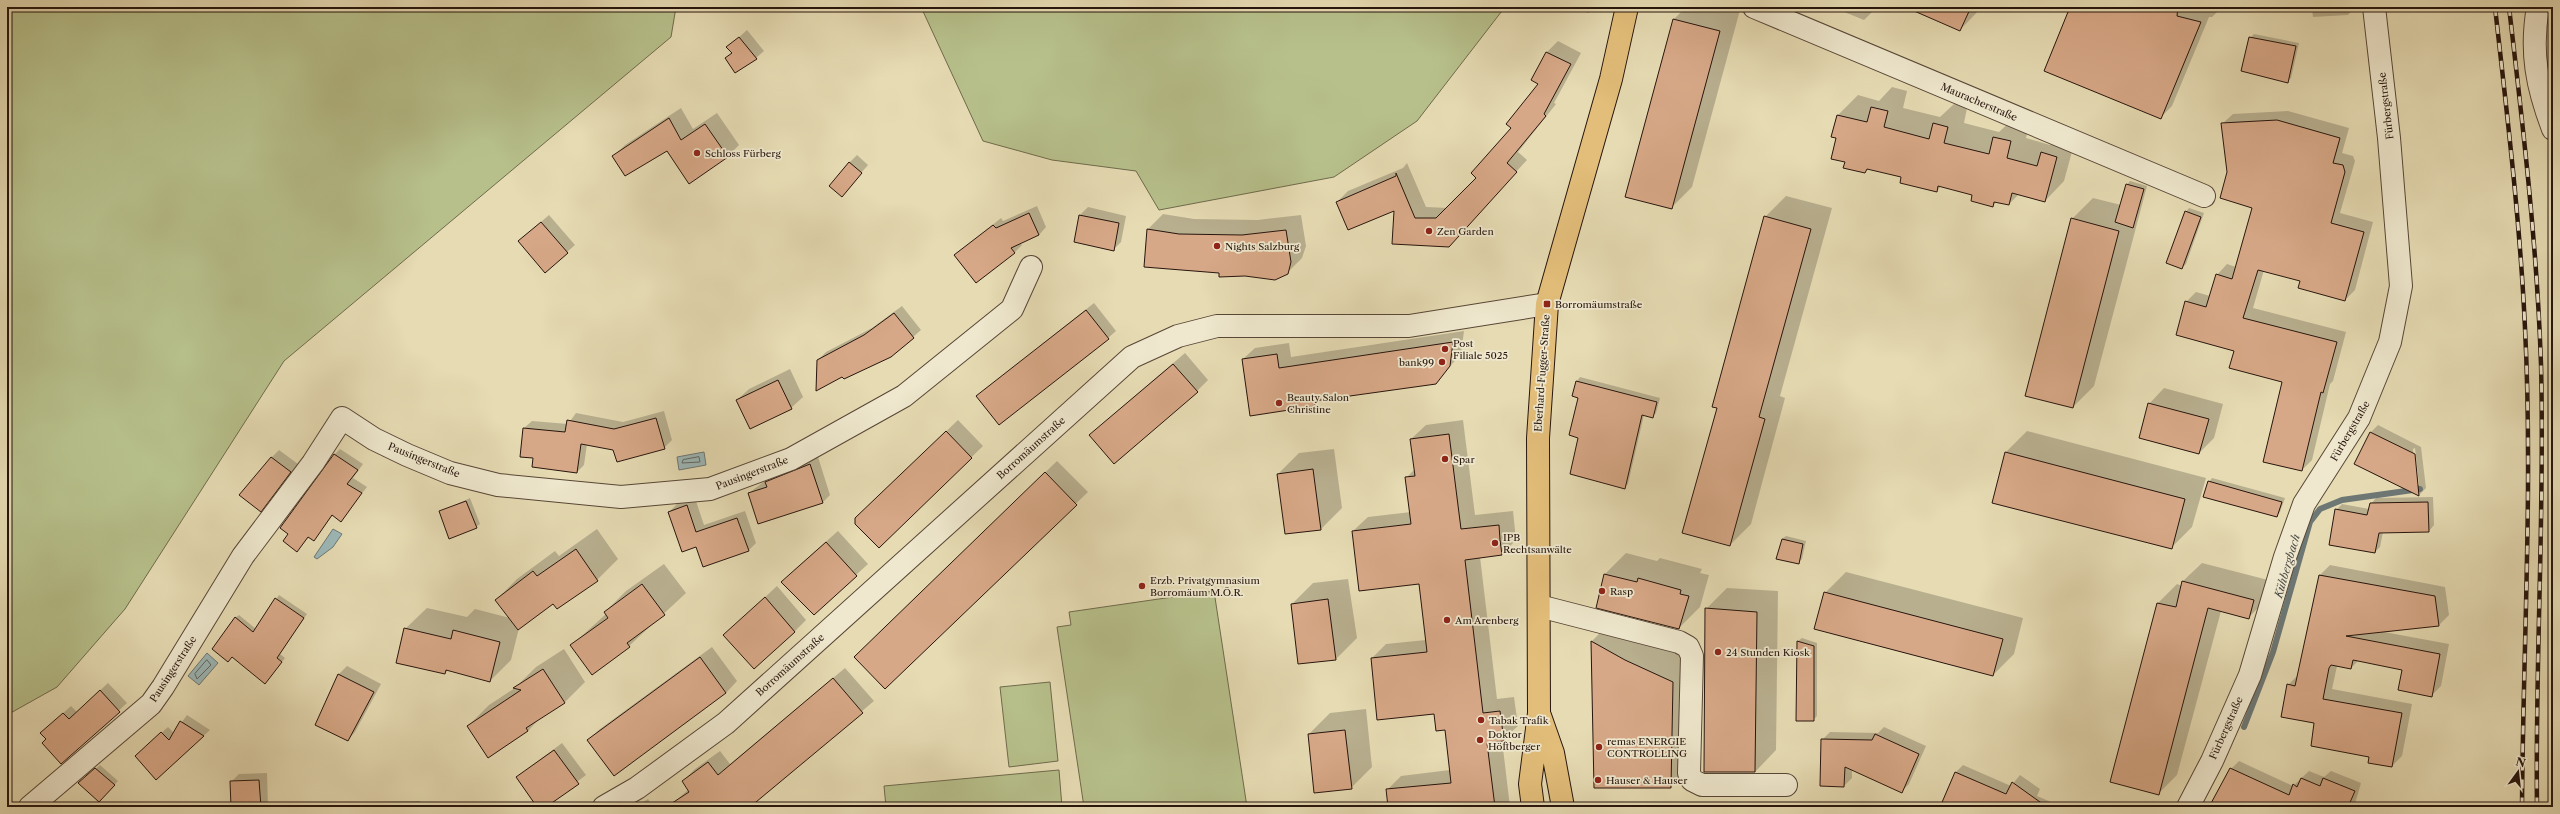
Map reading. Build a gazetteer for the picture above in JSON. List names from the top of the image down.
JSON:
{
  "streets": {
    "main road": ["Eberhard-Fugger-Straße"],
    "street": [
      "Mauracherstraße",
      "Fürbergstraße",
      "Borromäumstraße",
      "Pausingerstraße"
    ]
  },
  "crossings": [
    ["Eberhard-Fugger-Straße", "Borromäumstraße"]
  ],
  "water": ["Kühbergbach"],
  "places": {
    "other": [
      "Schloss Fürberg",
      "Zen Garden",
      "Nights Salzburg",
      "Post Filiale 5025",
      "bank99",
      "Beauty Salon Christine",
      "Spar",
      "IPB Rechtsanwälte",
      "Erzb. Privatgymnasium Borromäum M.Ö.R.",
      "Rasp",
      "Am Arenberg",
      "24 Stunden Kiosk",
      "Tabak Trafik",
      "Doktor Höftberger",
      "remas ENERGIE CONTROLLING",
      "Hauser & Hauser"
    ],
    "transit": ["Borromäumstraße"]
  },
  "north": "top"
}
